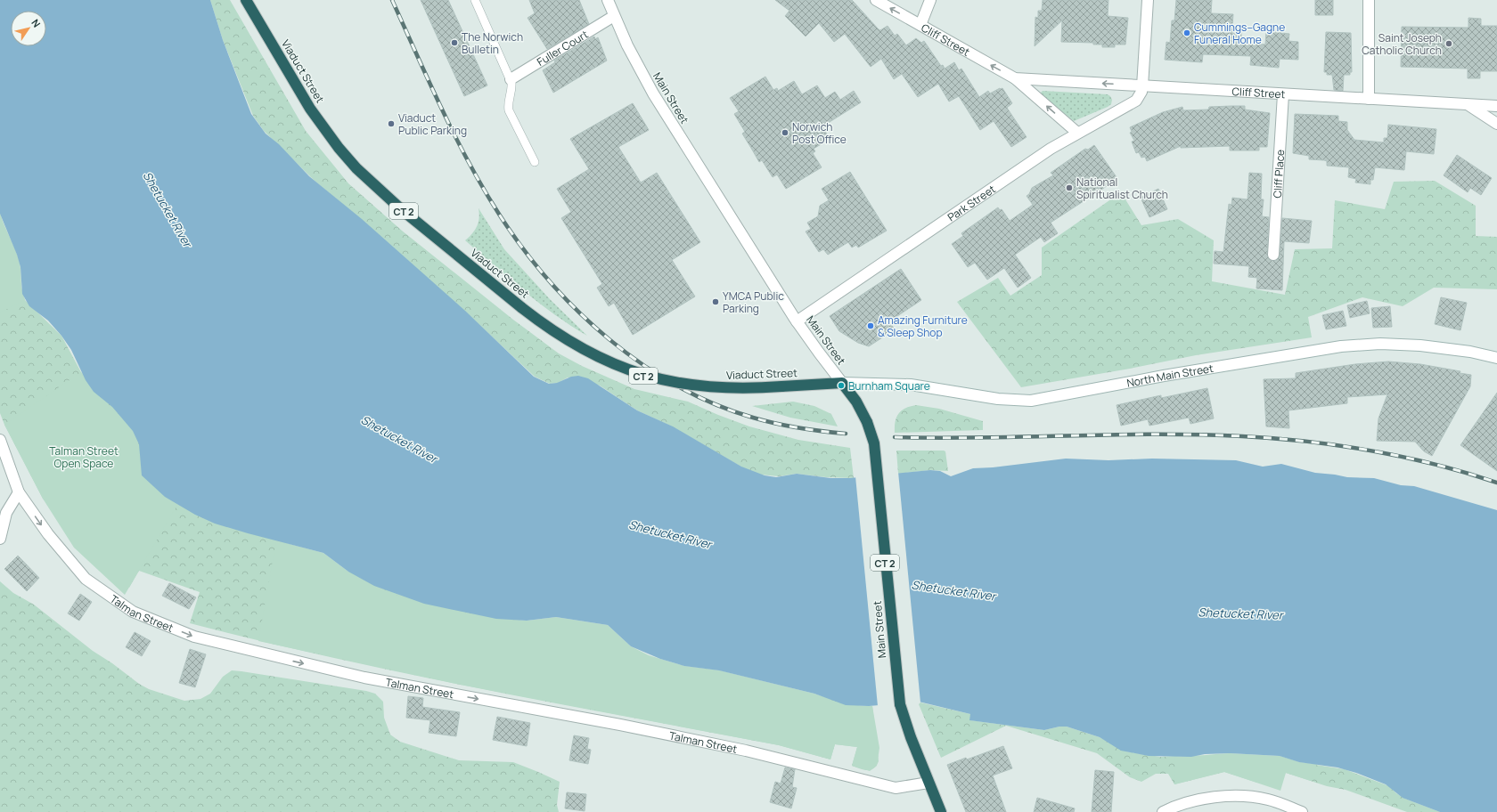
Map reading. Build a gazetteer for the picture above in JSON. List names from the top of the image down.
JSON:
{
  "streets": {
    "highway": ["Viaduct Street", "Main Street", "CT 2"],
    "street": [
      "Cliff Street",
      "Fuller Court",
      "Cliff Place",
      "Park Street",
      "North Main Street",
      "Talman Street"
    ]
  },
  "crossings": [
    ["Cliff Street", "Cliff Place"],
    ["Cliff Street", "Park Street"],
    ["Fuller Court", "Main Street"],
    ["Viaduct Street", "Main Street"],
    ["Viaduct Street", "North Main Street"],
    ["Main Street", "Park Street"],
    ["Main Street", "North Main Street"],
    ["Main Street", "Talman Street"]
  ],
  "one_way": ["Cliff Street", "Talman Street"],
  "water": ["Shetucket River"],
  "parks": ["Talman Street Open Space"],
  "places": [
    "Cummings–Gagne Funeral Home",
    "The Norwich Bulletin",
    "Saint Joseph Catholic Church",
    "Viaduct Public Parking",
    "Norwich Post Office",
    "National Spiritualist Church",
    "YMCA Public Parking",
    "Amazing Furniture & Sleep Shop",
    "Burnham Square"
  ],
  "north": "top right"
}
